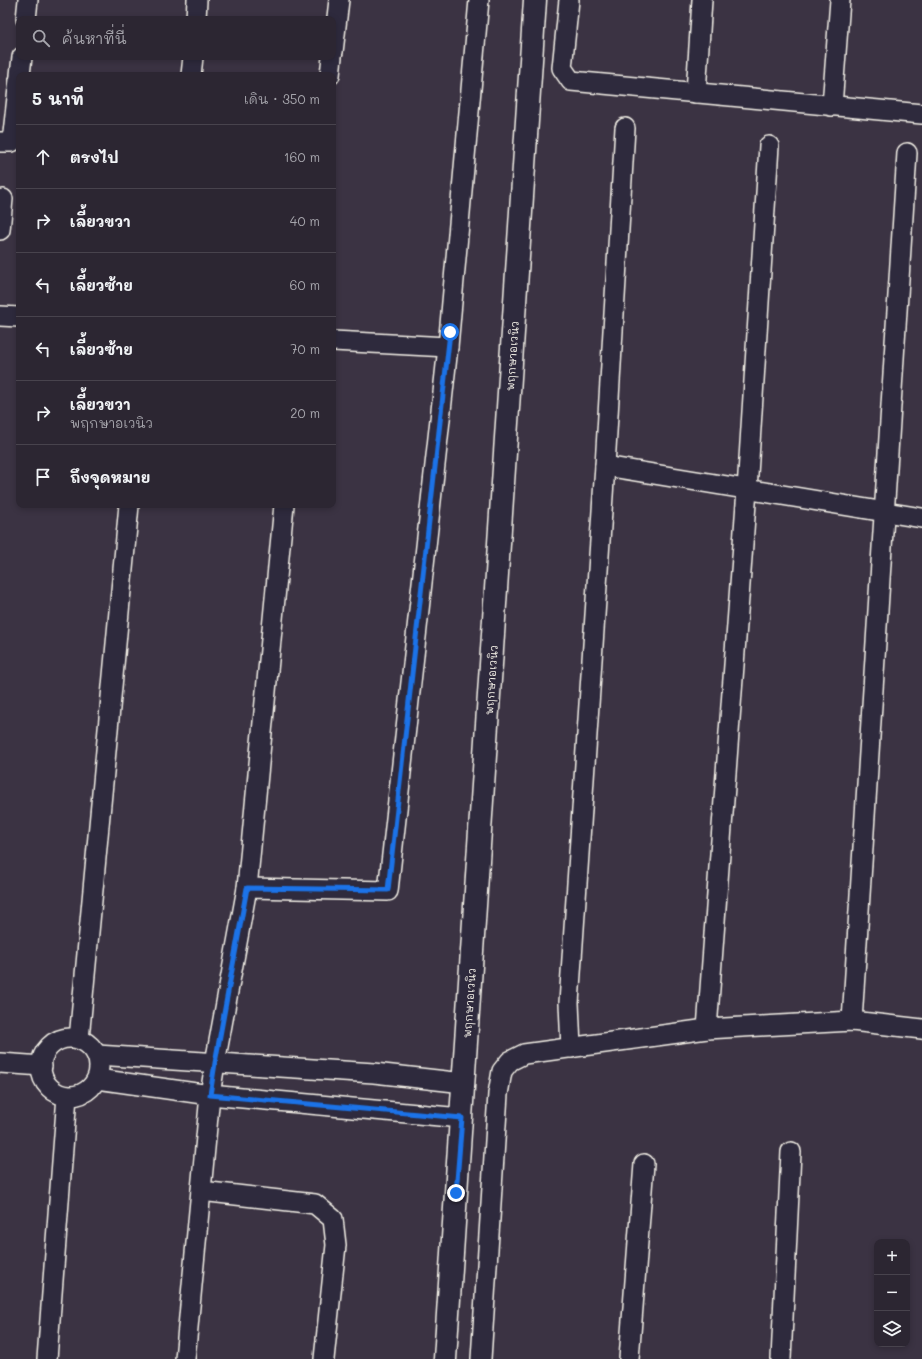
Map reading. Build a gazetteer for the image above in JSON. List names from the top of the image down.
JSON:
{
  "streets": {
    "street": ["พฤกษาอเวนิว"]
  },
  "page": {
    "search": "ค้นหาที่นี่",
    "heading": ["5 นาที", "เดิน · 350 m"],
    "list": [
      ["ตรงไป", "160 m"],
      ["เลี้ยวขวา", "40 m"],
      ["เลี้ยวซ้าย", "60 m"],
      ["เลี้ยวซ้าย", "70 m"],
      ["เลี้ยวขวา", "พฤกษาอเวนิว", "20 m"],
      "ถึงจุดหมาย"
    ],
    "map_buttons": ["+", "−"]
  }
}
